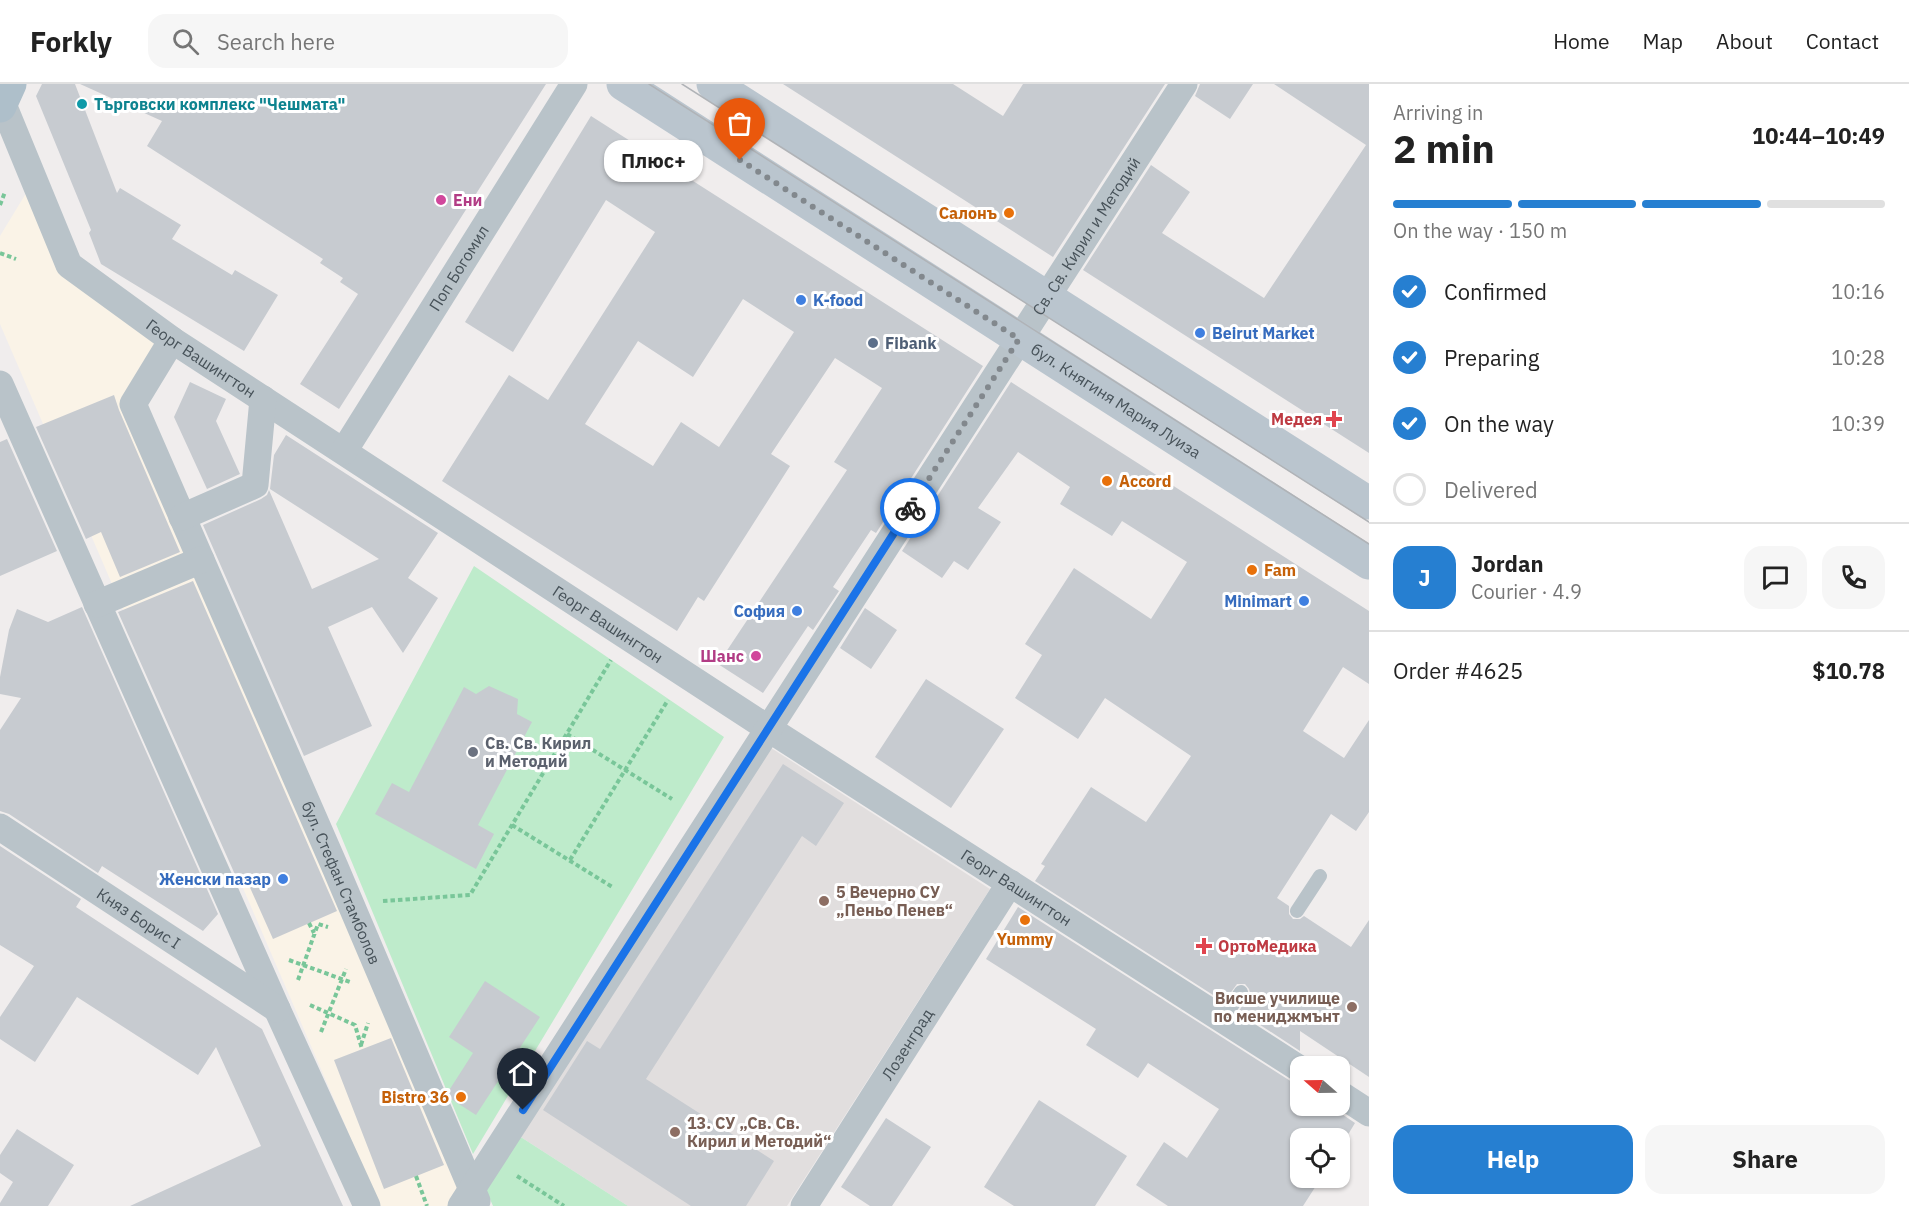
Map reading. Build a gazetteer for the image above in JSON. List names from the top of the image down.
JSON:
{
  "streets": {
    "main road": ["бул. Княгиня Мария Луиза"],
    "street": [
      "Св. Св. Кирил и Методий",
      "Поп Богомил",
      "Георг Вашингтон",
      "бул. Стефан Стамболов",
      "Княз Борис I",
      "Лозенград"
    ]
  },
  "crossings": [
    ["Св. Св. Кирил и Методий", "Георг Вашингтон"],
    ["Св. Св. Кирил и Методий", "бул. Княгиня Мария Луиза"],
    ["Св. Св. Кирил и Методий", "бул. Стефан Стамболов"],
    ["Поп Богомил", "Георг Вашингтон"],
    ["Георг Вашингтон", "бул. Стефан Стамболов"],
    ["Георг Вашингтон", "Лозенград"]
  ],
  "places": {
    "other": [
      "Търговски комплекс \"Чешмата\"",
      "Плюс+",
      "Ени",
      "Салонъ",
      "K-food",
      "Beirut Market",
      "Fibank",
      "Accord",
      "Fam",
      "Minimart",
      "София",
      "Шанс",
      "Св. Св. Кирил и Методий",
      "Женски пазар",
      "5 Вечерно СУ „Пеньо Пенев“",
      "Yummy",
      "Висше училище по мениджмънт",
      "Bistro 36",
      "13. СУ „Св. Св. Кирил и Методий“"
    ],
    "health": ["Медея", "ОртоМедика"]
  },
  "north": "left",
  "page": {
    "header": "Forkly",
    "search": "Search here",
    "nav": [
      "Home",
      "Map",
      "About",
      "Contact"
    ],
    "heading": ["2 min", "Arriving in", "10:44–10:49"],
    "panel": [
      "Jordan",
      "Courier · 4.9",
      "Order #4625",
      "$10.78"
    ],
    "bubble": "Плюс+",
    "bar": "On the way · 150 m",
    "list": [
      ["Confirmed", "10:16"],
      ["Preparing", "10:28"],
      ["On the way", "10:39"],
      "Delivered"
    ],
    "round": "J",
    "buttons": ["Help", "Share"]
  }
}
